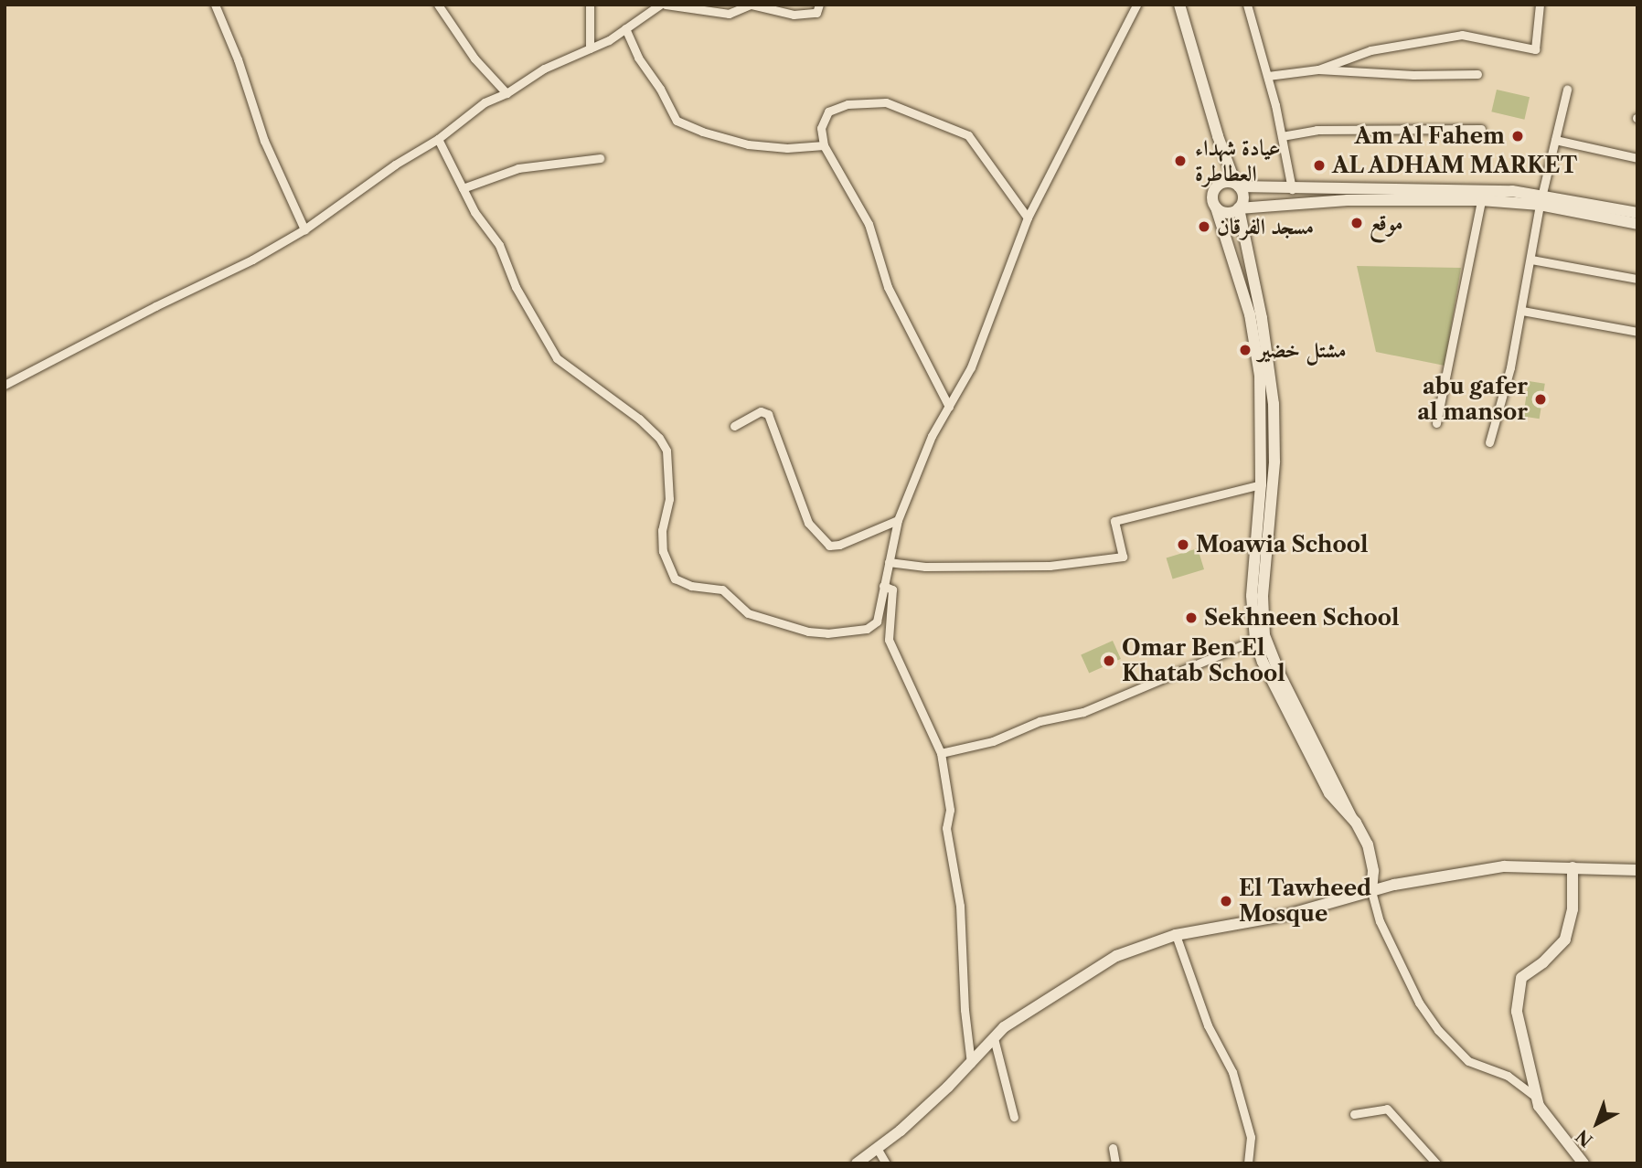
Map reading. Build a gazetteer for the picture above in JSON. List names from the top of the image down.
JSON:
{
  "places": [
    "Am Al Fahem",
    "عيادة شهداء العطاطرة",
    "AL ADHAM MARKET",
    "موقع",
    "مسجد الفرقان",
    "مشتل خضير",
    "abu gafer al mansor",
    "Moawia School",
    "Sekhneen School",
    "Omar Ben El Khatab School",
    "El Tawheed Mosque"
  ],
  "north": "bottom left"
}
